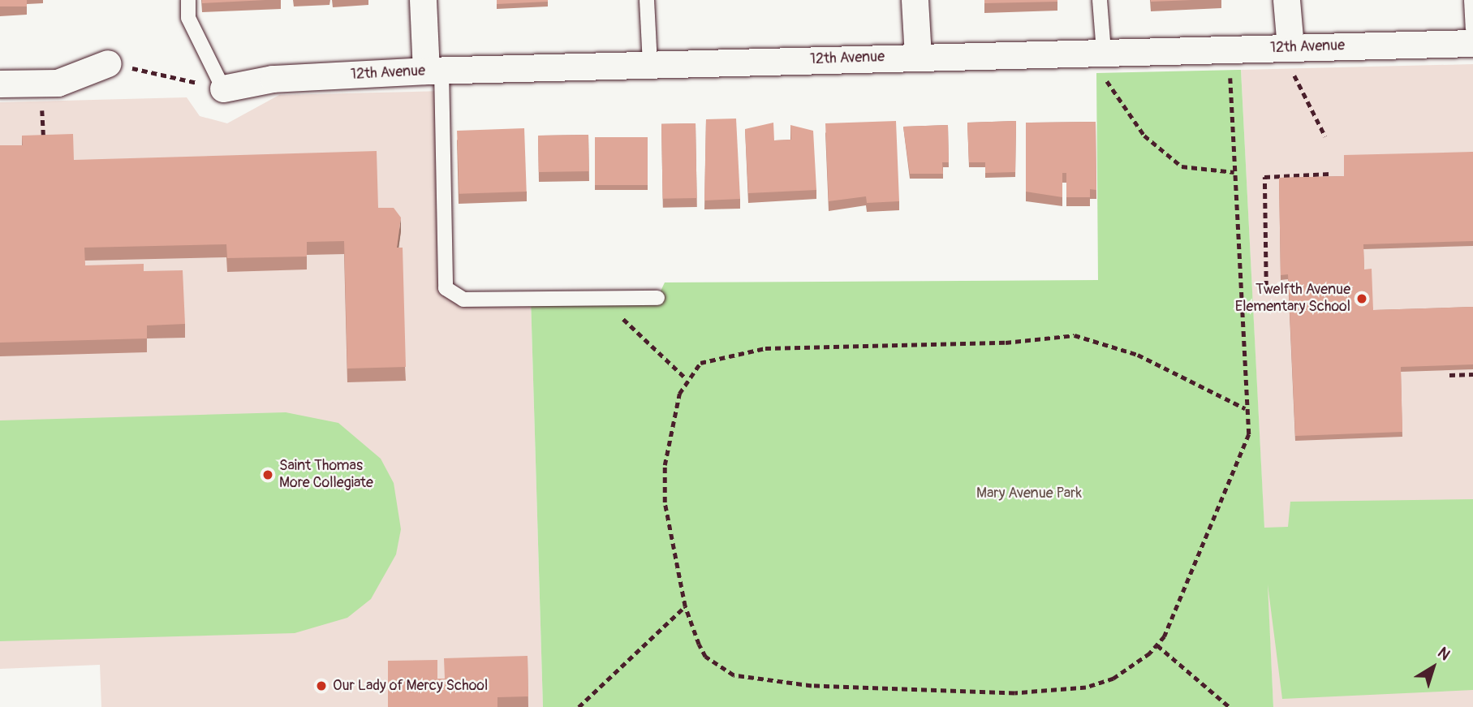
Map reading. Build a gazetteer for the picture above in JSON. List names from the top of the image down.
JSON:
{
  "streets": {
    "street": ["12th Avenue"]
  },
  "parks": ["Mary Avenue Park"],
  "places": ["Twelfth Avenue Elementary School", "Saint Thomas More Collegiate", "Our Lady of Mercy School"],
  "north": "top right"
}
